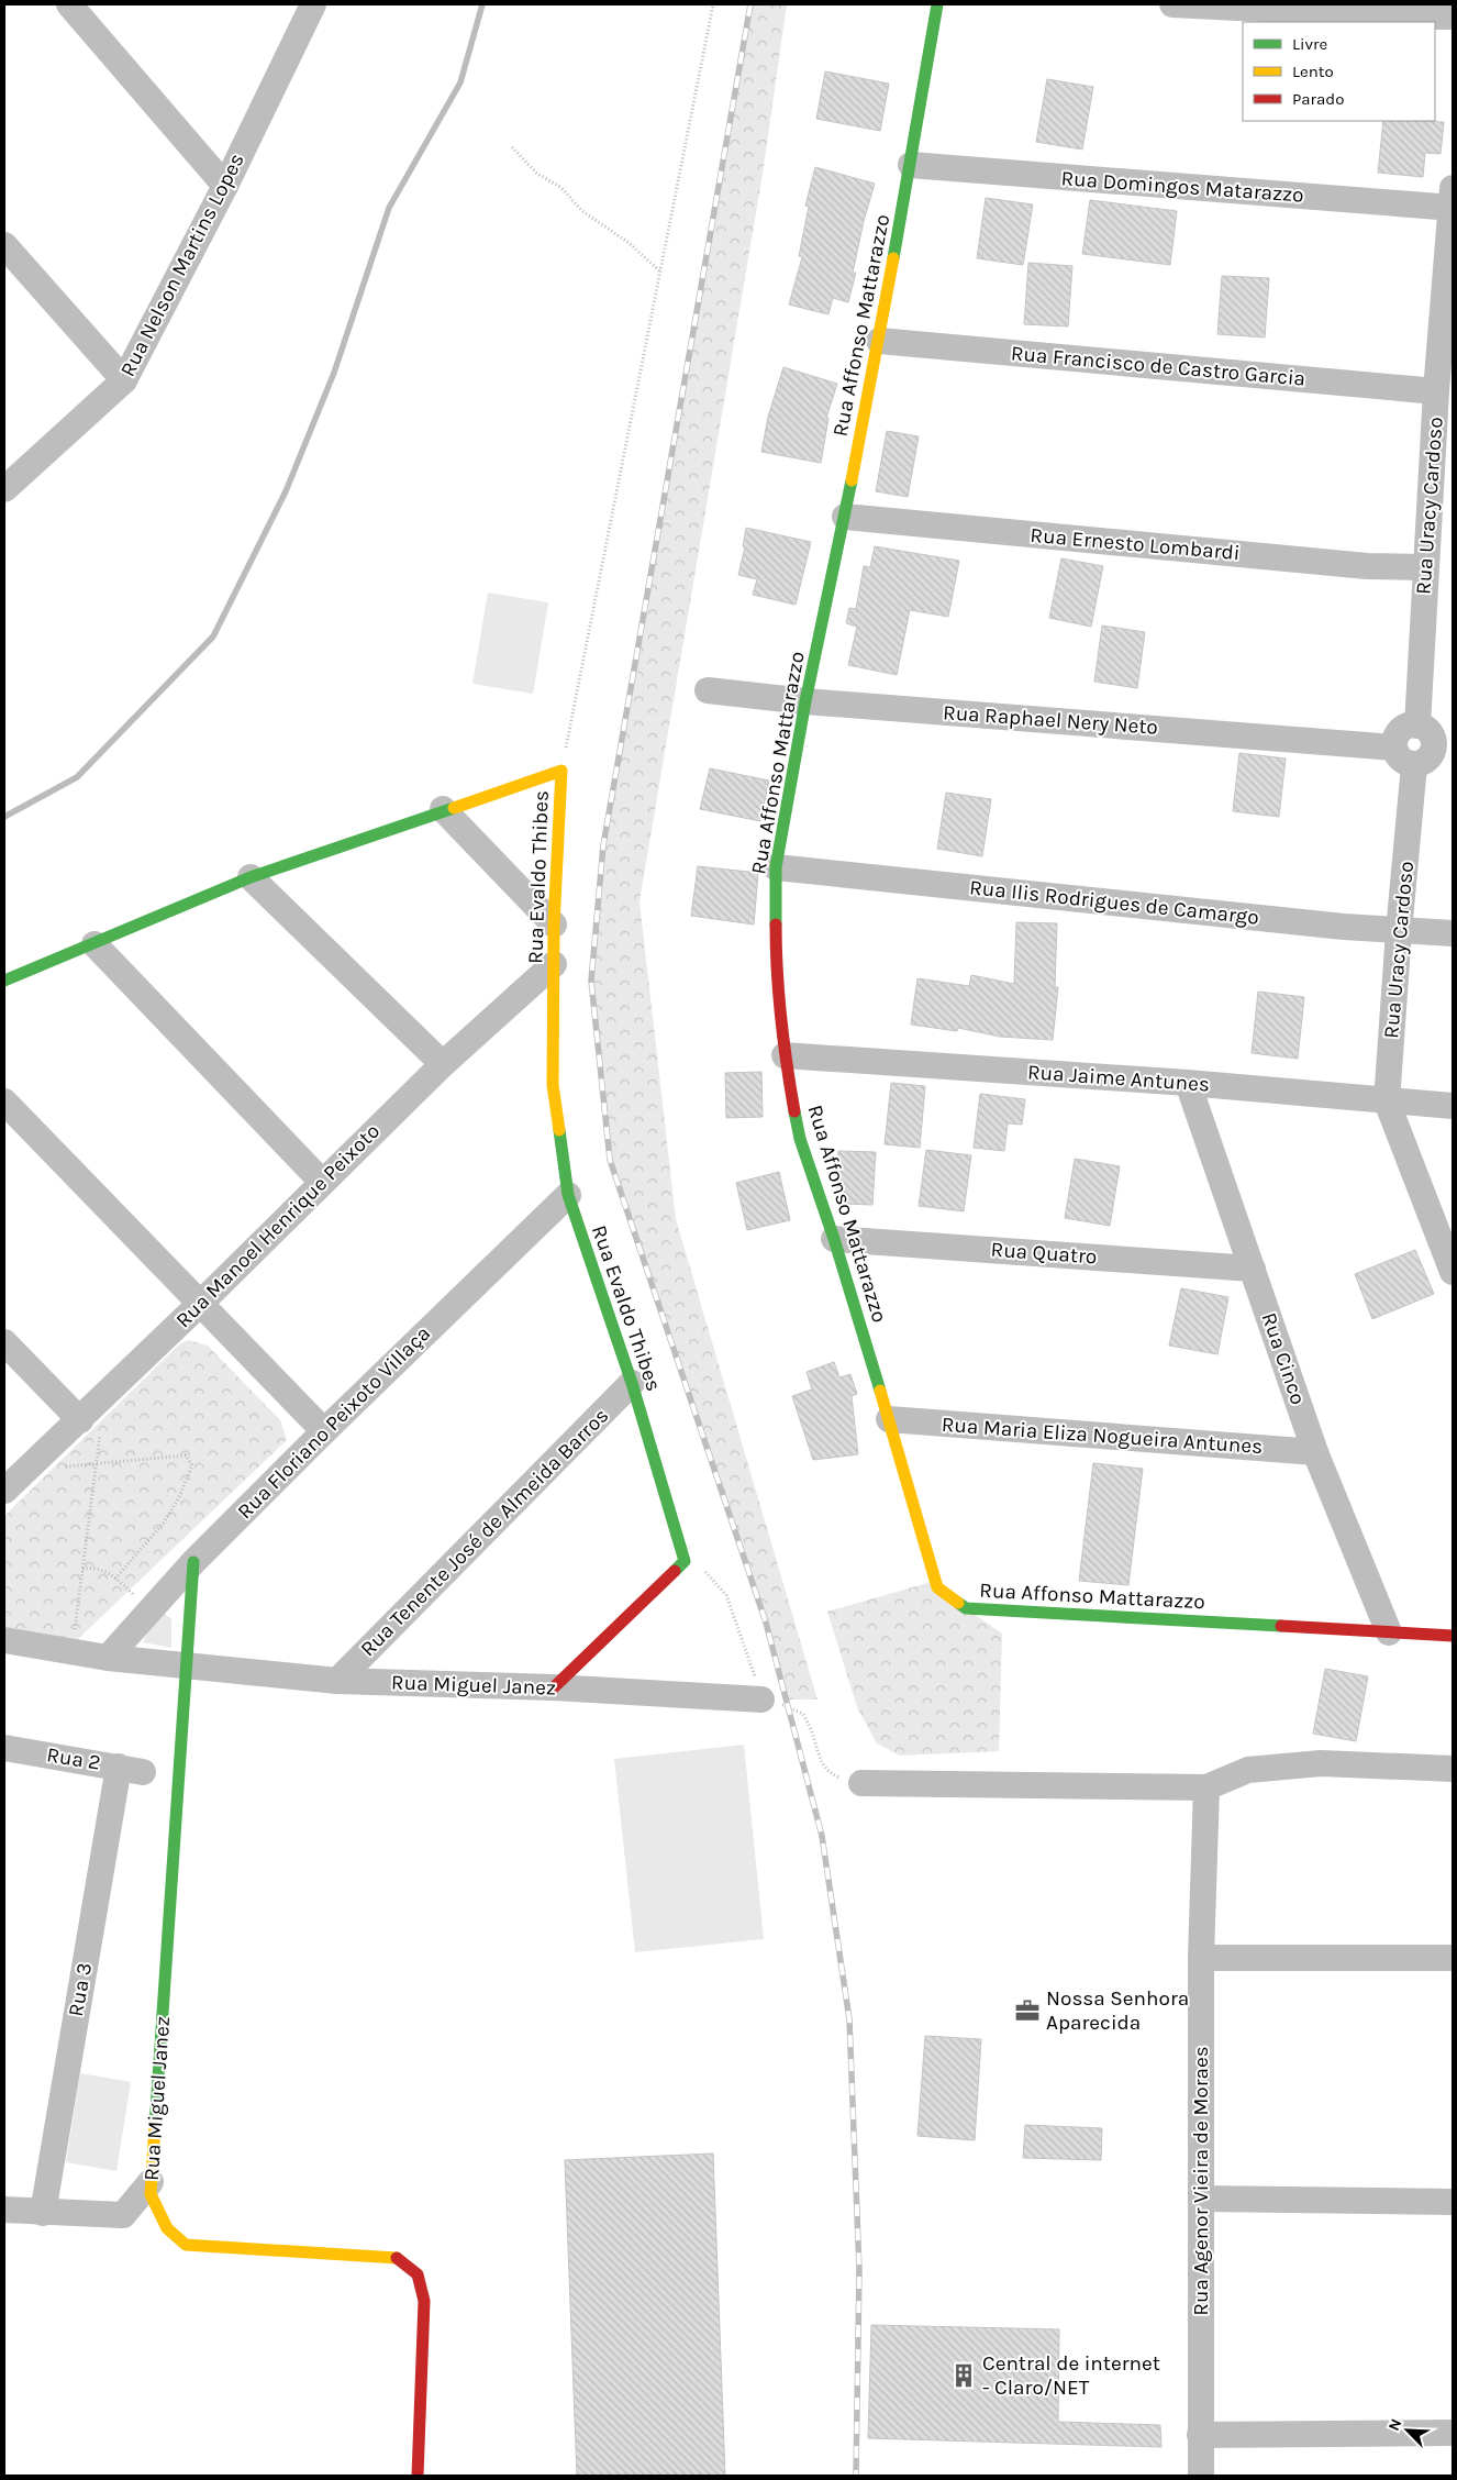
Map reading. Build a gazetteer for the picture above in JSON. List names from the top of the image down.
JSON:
{
  "streets": {
    "street": [
      "Rua Domingos Matarazzo",
      "Rua Nelson Martins Lopes",
      "Rua Affonso Mattarazzo",
      "Rua Francisco de Castro Garcia",
      "Rua Uracy Cardoso",
      "Rua Ernesto Lombardi",
      "Rua Raphael Nery Neto",
      "Rua Evaldo Thibes",
      "Rua Ilis Rodrigues de Camargo",
      "Rua Jaime Antunes",
      "Rua Manoel Henrique Peixoto",
      "Rua Quatro",
      "Rua Cinco",
      "Rua Floriano Peixoto Villaça",
      "Rua Maria Eliza Nogueira Antunes",
      "Rua Tenente José de Almeida Barros",
      "Rua Miguel Janez",
      "Rua 2",
      "Rua 3",
      "Rua Agenor Vieira de Moraes"
    ]
  },
  "crossings": [
    ["Rua Domingos Matarazzo", "Rua Affonso Mattarazzo"],
    ["Rua Domingos Matarazzo", "Rua Uracy Cardoso"],
    ["Rua Affonso Mattarazzo", "Rua Francisco de Castro Garcia"],
    ["Rua Affonso Mattarazzo", "Rua Ernesto Lombardi"],
    ["Rua Affonso Mattarazzo", "Rua Raphael Nery Neto"],
    ["Rua Affonso Mattarazzo", "Rua Ilis Rodrigues de Camargo"],
    ["Rua Affonso Mattarazzo", "Rua Jaime Antunes"],
    ["Rua Affonso Mattarazzo", "Rua Quatro"],
    ["Rua Affonso Mattarazzo", "Rua Cinco"],
    ["Rua Affonso Mattarazzo", "Rua Maria Eliza Nogueira Antunes"],
    ["Rua Francisco de Castro Garcia", "Rua Uracy Cardoso"],
    ["Rua Uracy Cardoso", "Rua Ernesto Lombardi"],
    ["Rua Uracy Cardoso", "Rua Raphael Nery Neto"],
    ["Rua Uracy Cardoso", "Rua Ilis Rodrigues de Camargo"],
    ["Rua Uracy Cardoso", "Rua Jaime Antunes"],
    ["Rua Evaldo Thibes", "Rua Manoel Henrique Peixoto"],
    ["Rua Evaldo Thibes", "Rua Floriano Peixoto Villaça"],
    ["Rua Evaldo Thibes", "Rua Tenente José de Almeida Barros"],
    ["Rua Jaime Antunes", "Rua Cinco"],
    ["Rua Quatro", "Rua Cinco"],
    ["Rua Cinco", "Rua Maria Eliza Nogueira Antunes"],
    ["Rua Floriano Peixoto Villaça", "Rua Miguel Janez"],
    ["Rua Tenente José de Almeida Barros", "Rua Miguel Janez"],
    ["Rua 2", "Rua 3"]
  ],
  "places": {
    "office": ["Nossa Senhora Aparecida"],
    "building": ["Central de internet - Claro/NET"]
  },
  "legend": ["Livre", "Lento", "Parado"],
  "north": "top left"
}
